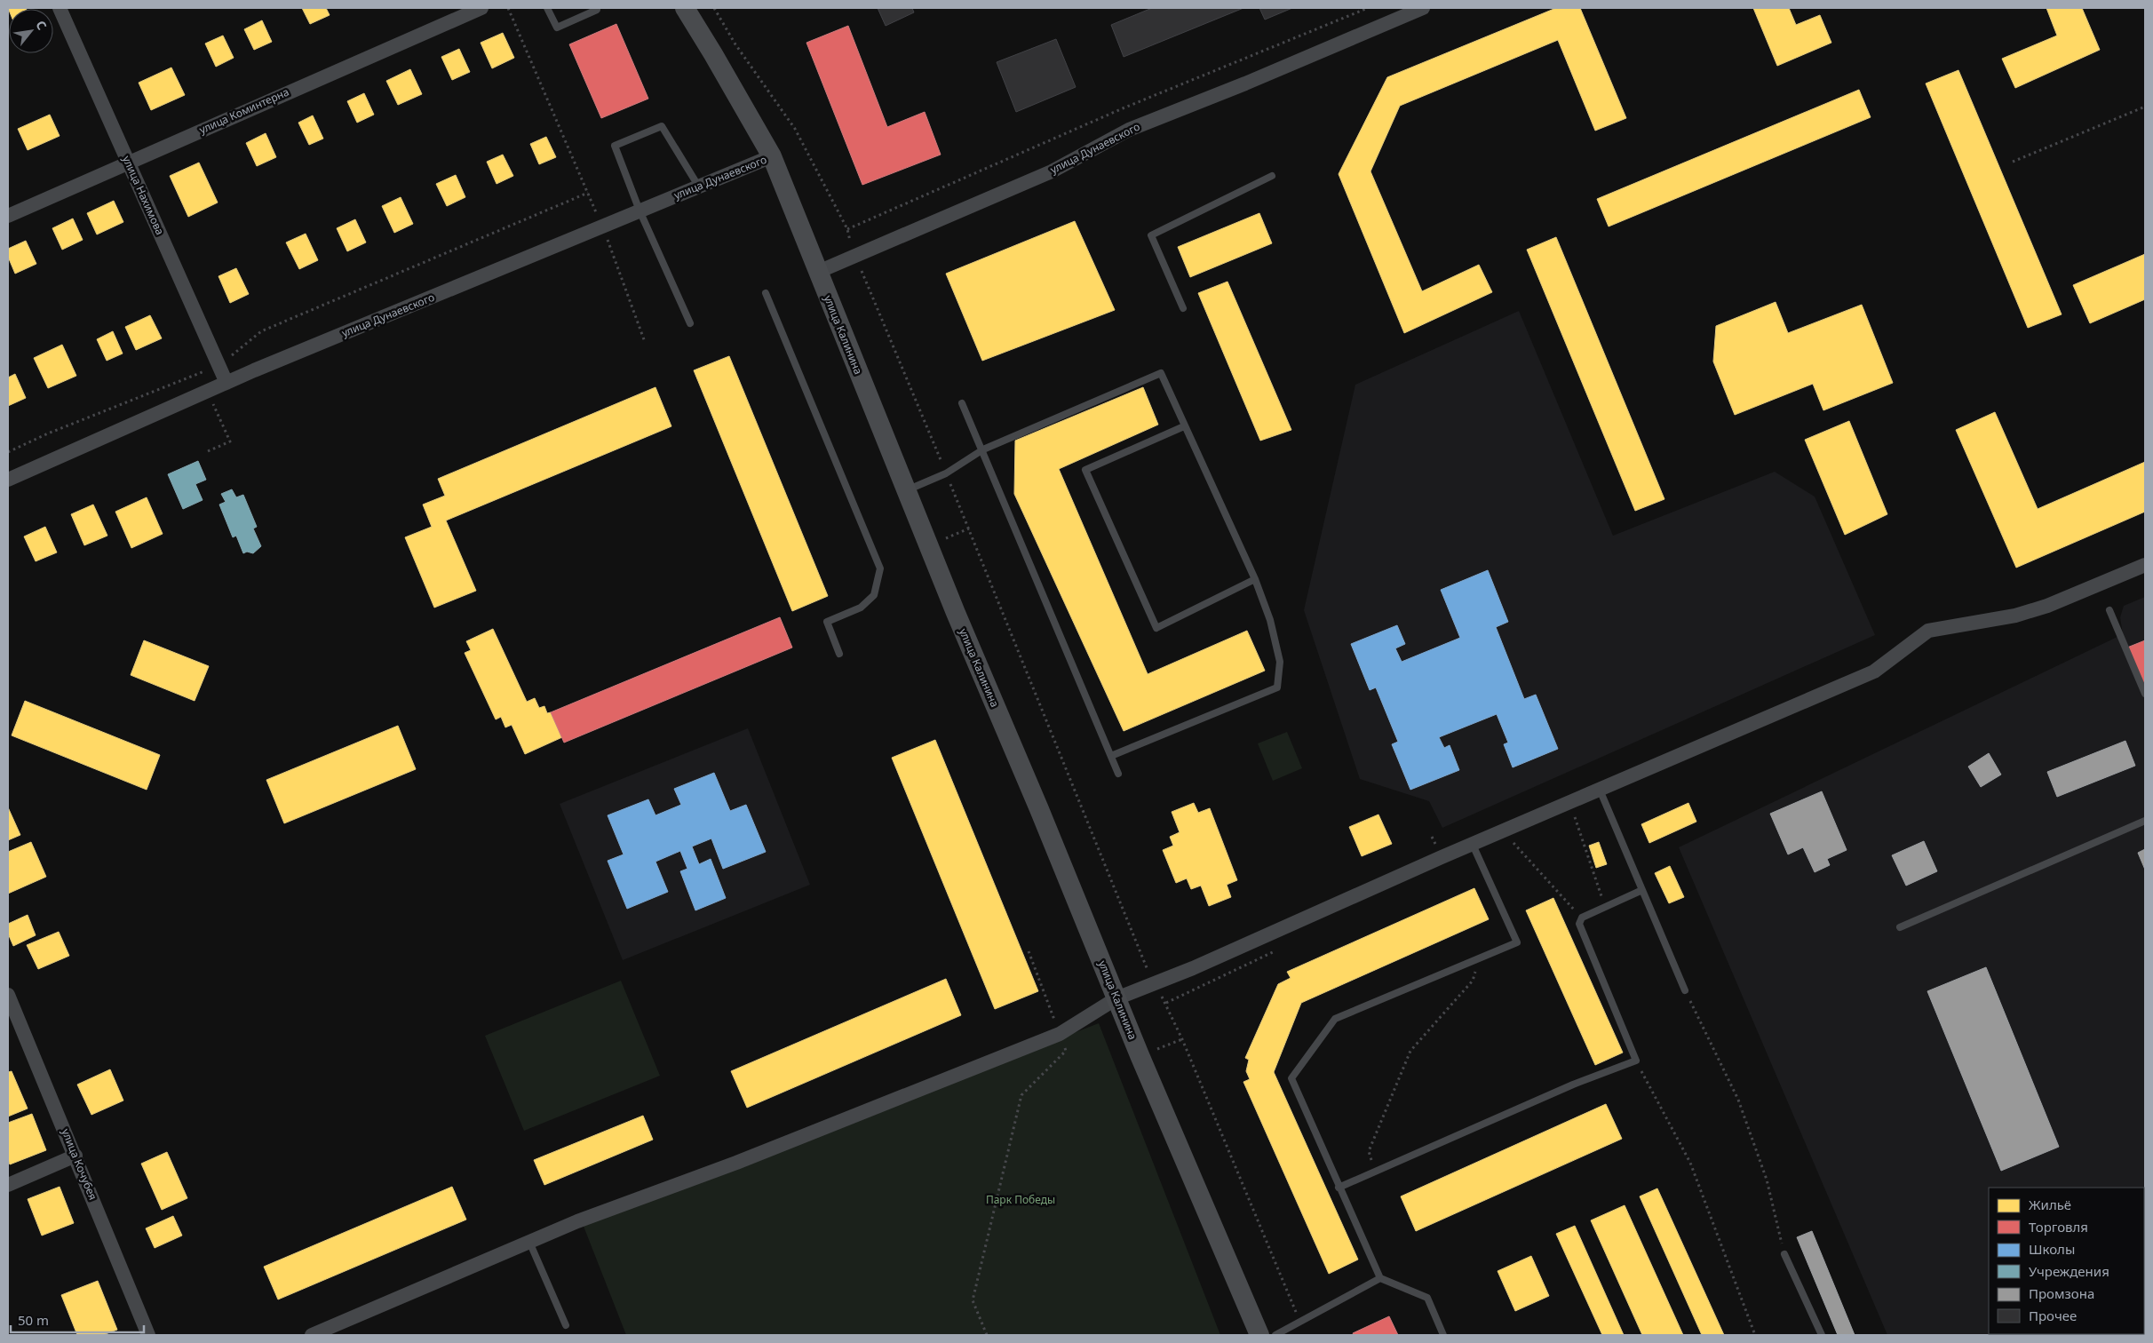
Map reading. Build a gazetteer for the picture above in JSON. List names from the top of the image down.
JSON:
{
  "streets": {
    "main road": ["улица Калинина"],
    "street": [
      "улица Коминтерна",
      "улица Дунаевского",
      "улица Нахимова",
      "улица Кочубея"
    ]
  },
  "crossings": [
    ["улица Коминтерна", "улица Нахимова"],
    ["улица Дунаевского", "улица Нахимова"],
    ["улица Дунаевского", "улица Калинина"]
  ],
  "parks": ["Парк Победы"],
  "legend": [
    "Жильё",
    "Торговля",
    "Школы",
    "Учреждения",
    "Промзона",
    "Прочее"
  ],
  "scale_bar": "50 m",
  "north": "top right"
}
